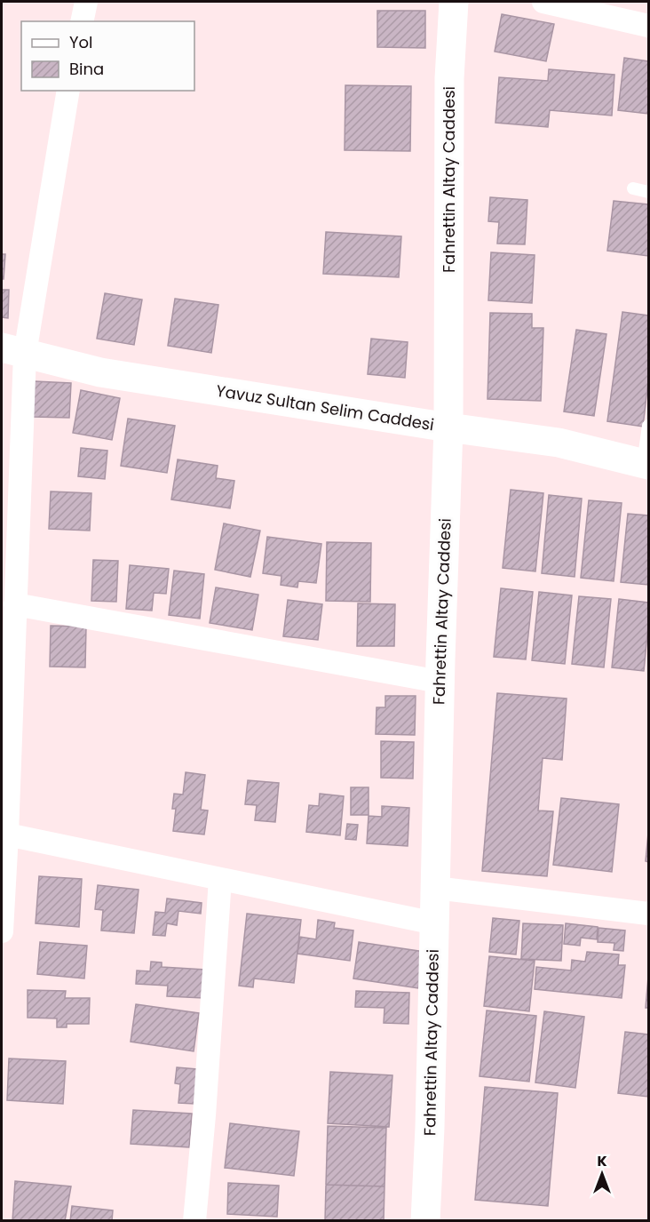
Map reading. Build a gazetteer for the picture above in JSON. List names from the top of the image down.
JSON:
{
  "streets": {
    "street": ["Fahrettin Altay Caddesi", "Yavuz Sultan Selim Caddesi"]
  },
  "crossings": [
    ["Fahrettin Altay Caddesi", "Yavuz Sultan Selim Caddesi"]
  ],
  "legend": ["Yol", "Bina"],
  "north": "top"
}
